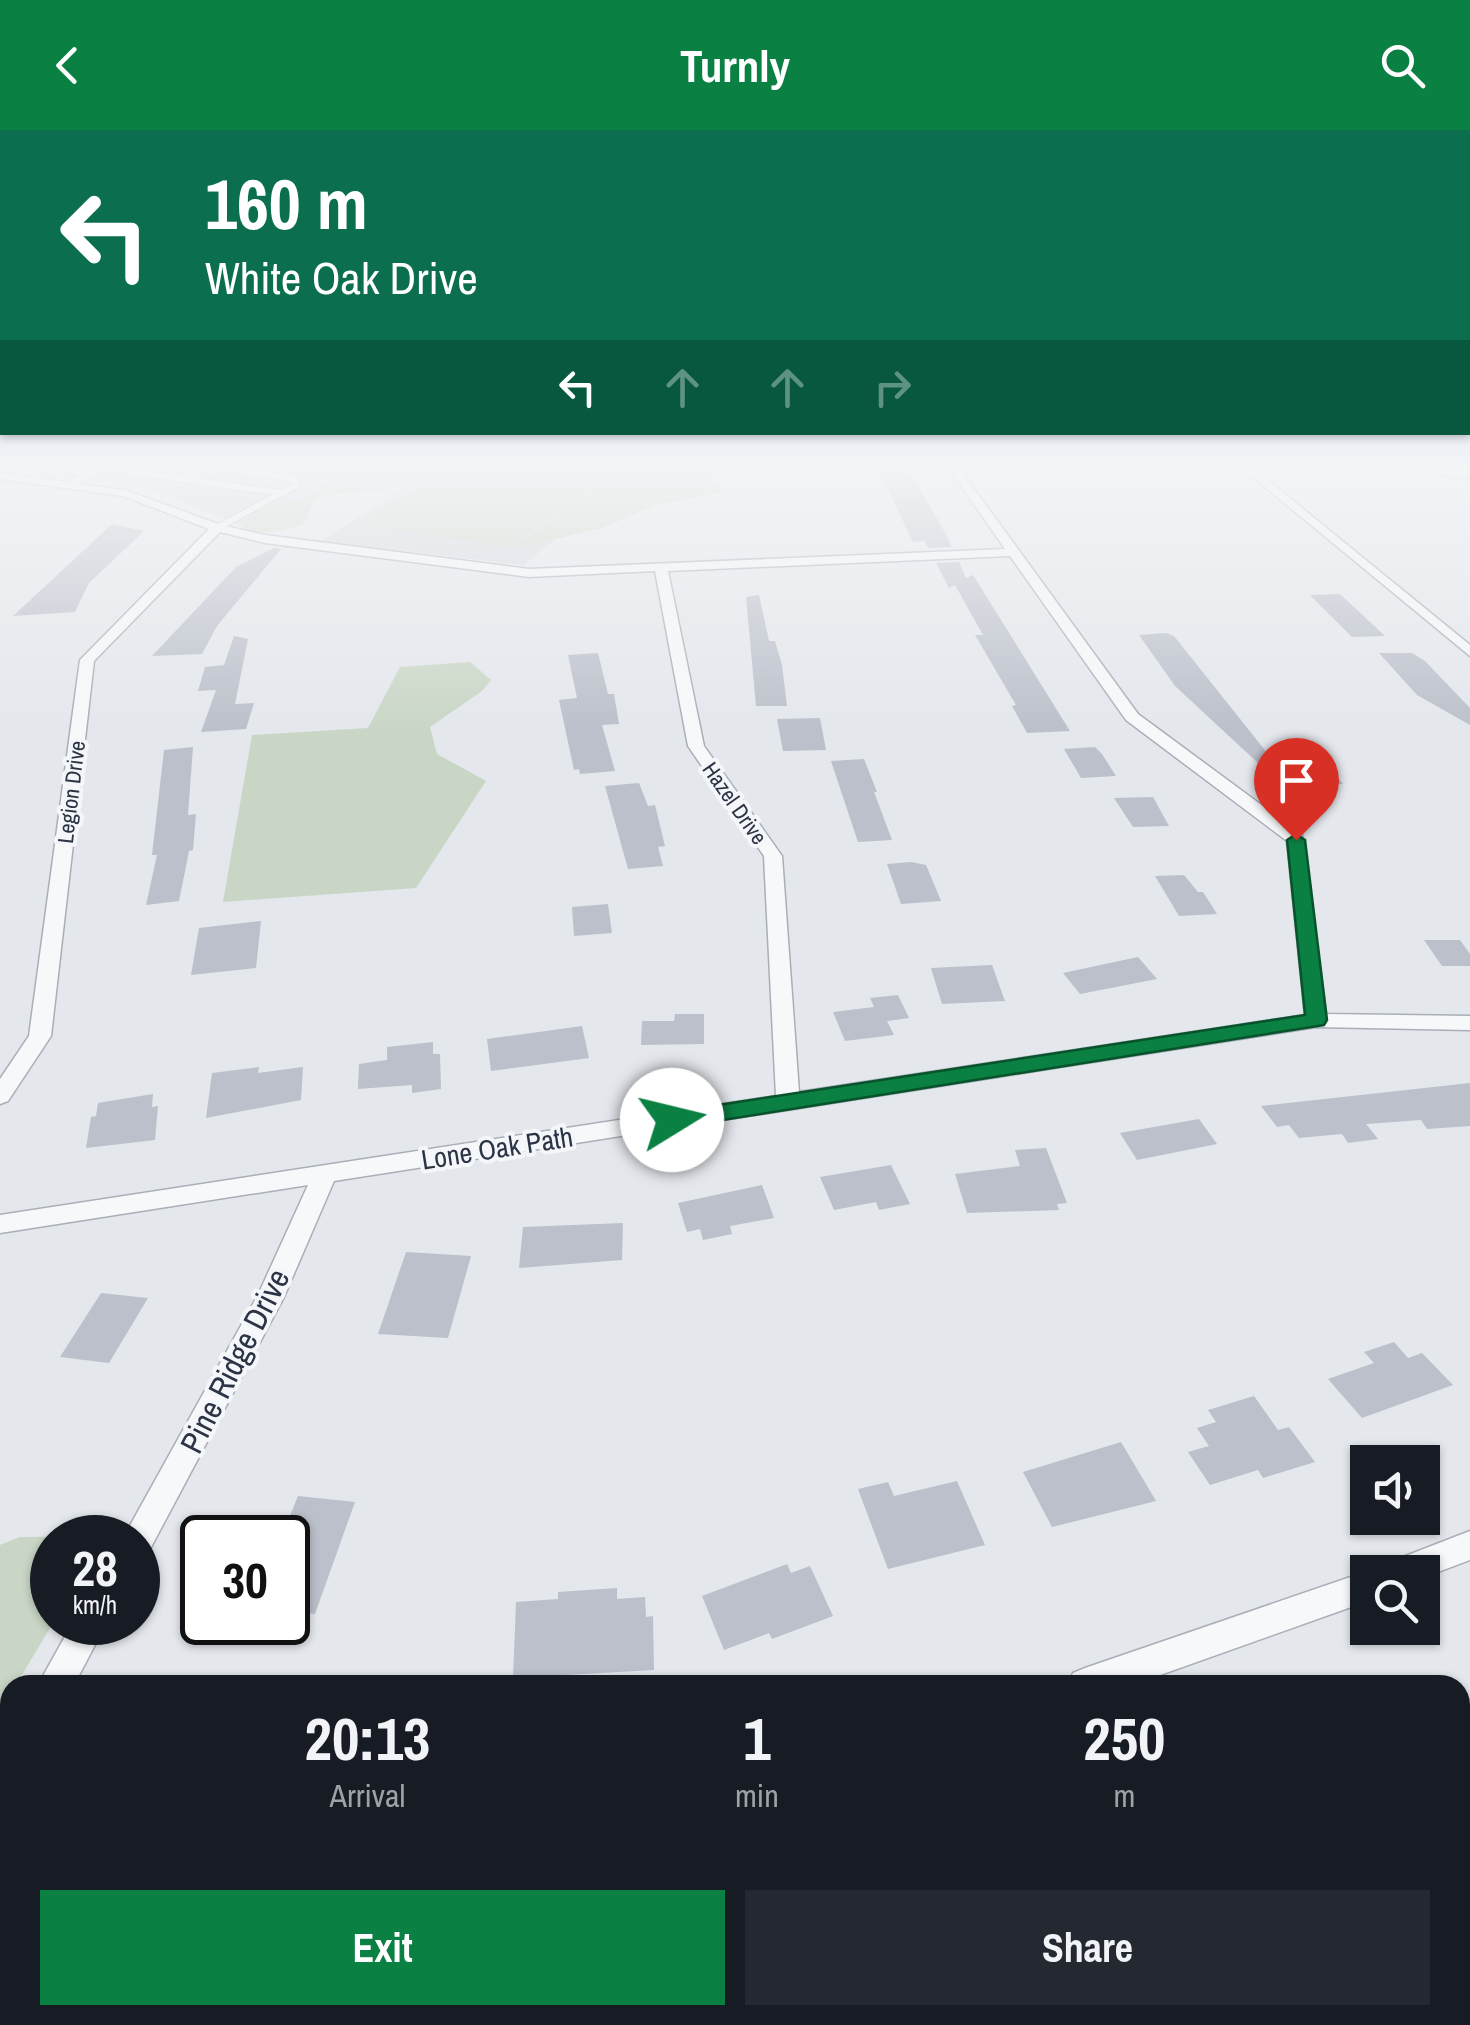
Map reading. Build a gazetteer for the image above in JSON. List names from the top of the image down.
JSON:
{
  "streets": {
    "street": [
      "Legion Drive",
      "Hazel Drive",
      "Lone Oak Path",
      "Pine Ridge Drive"
    ]
  },
  "crossings": [
    ["Hazel Drive", "Lone Oak Path"],
    ["Lone Oak Path", "Pine Ridge Drive"]
  ],
  "page": {
    "header": "Turnly",
    "turn": ["160 m", "White Oak Drive"],
    "speed": "28 km/h",
    "limit": "30",
    "eta": [
      "20:13",
      "Arrival",
      "1",
      "min",
      "250",
      "m"
    ],
    "buttons": ["Exit", "Share"]
  }
}
